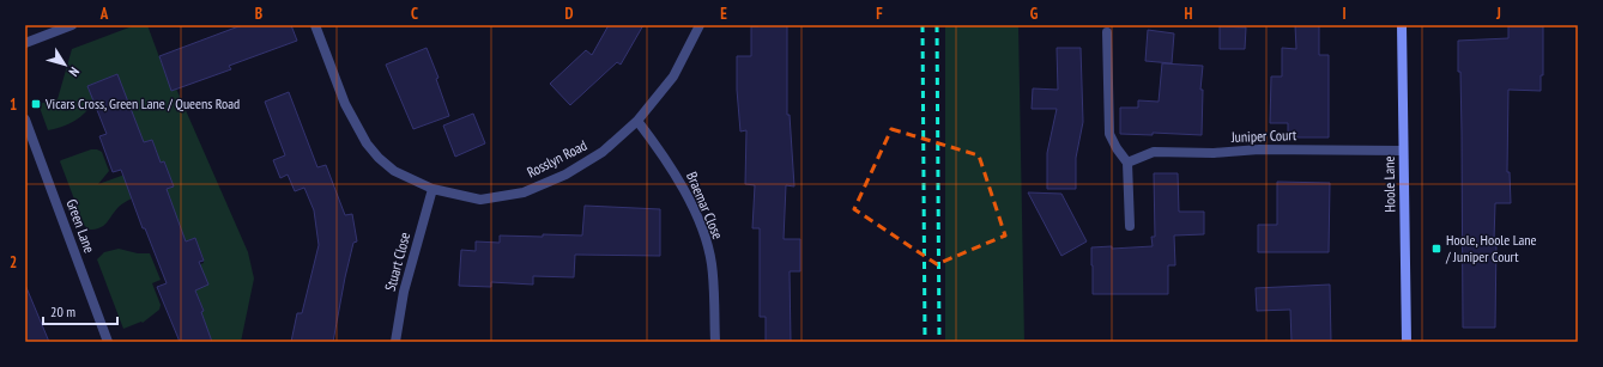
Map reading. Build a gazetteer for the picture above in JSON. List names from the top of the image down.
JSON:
{
  "streets": {
    "street": [
      "Juniper Court",
      "Rosslyn Road",
      "Hoole Lane",
      "Braemar Close",
      "Green Lane",
      "Stuart Close"
    ]
  },
  "crossings": [
    ["Juniper Court", "Hoole Lane"],
    ["Rosslyn Road", "Braemar Close"],
    ["Rosslyn Road", "Stuart Close"]
  ],
  "places": {
    "transit": ["Vicars Cross, Green Lane / Queens Road", "Hoole, Hoole Lane / Juniper Court"]
  },
  "scale_bar": "20 m",
  "north": "bottom right",
  "grid": {
    "columns": [
      "A",
      "B",
      "C",
      "D",
      "E",
      "F",
      "G",
      "H",
      "I",
      "J"
    ],
    "rows": ["1", "2"]
  }
}
